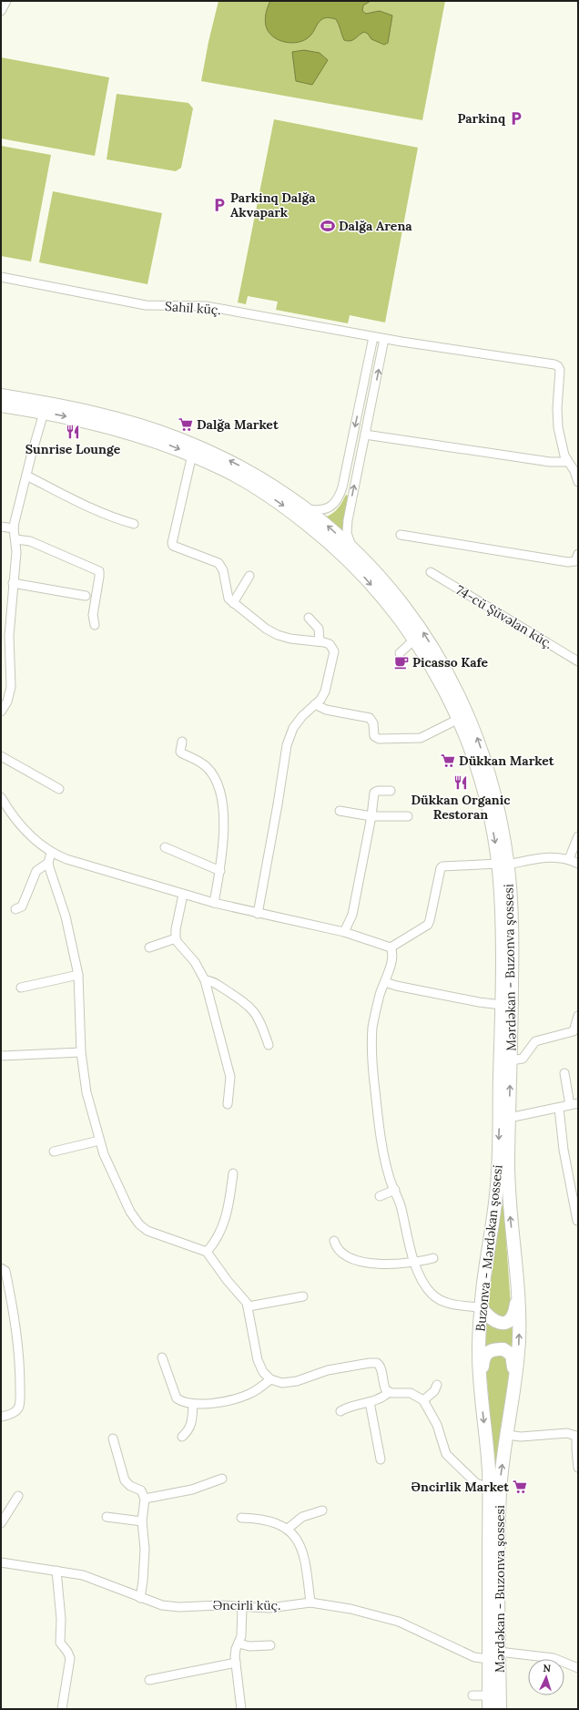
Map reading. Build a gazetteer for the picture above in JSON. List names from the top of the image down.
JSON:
{
  "streets": {
    "main road": ["Mərdəkan - Buzonva şossesi", "Buzonva - Mərdəkan şossesi"],
    "street": ["Sahil küç.", "74-cü Şüvəlan küç.", "Əncirli küç."]
  },
  "crossings": [
    ["Mərdəkan - Buzonva şossesi", "Buzonva - Mərdəkan şossesi"],
    ["Mərdəkan - Buzonva şossesi", "Əncirli küç."],
    ["Buzonva - Mərdəkan şossesi", "Əncirli küç."]
  ],
  "one_way": ["Mərdəkan - Buzonva şossesi", "Buzonva - Mərdəkan şossesi"],
  "places": {
    "parking": ["Parkinq", "Parkinq Dalğa Akvapark"],
    "sports": ["Dalğa Arena"],
    "supermarket": ["Dalğa Market", "Dükkan Market", "Əncirlik Market"],
    "restaurant": ["Sunrise Lounge", "Dükkan Organic Restoran"],
    "cafe": ["Picasso Kafe"]
  },
  "north": "top"
}
